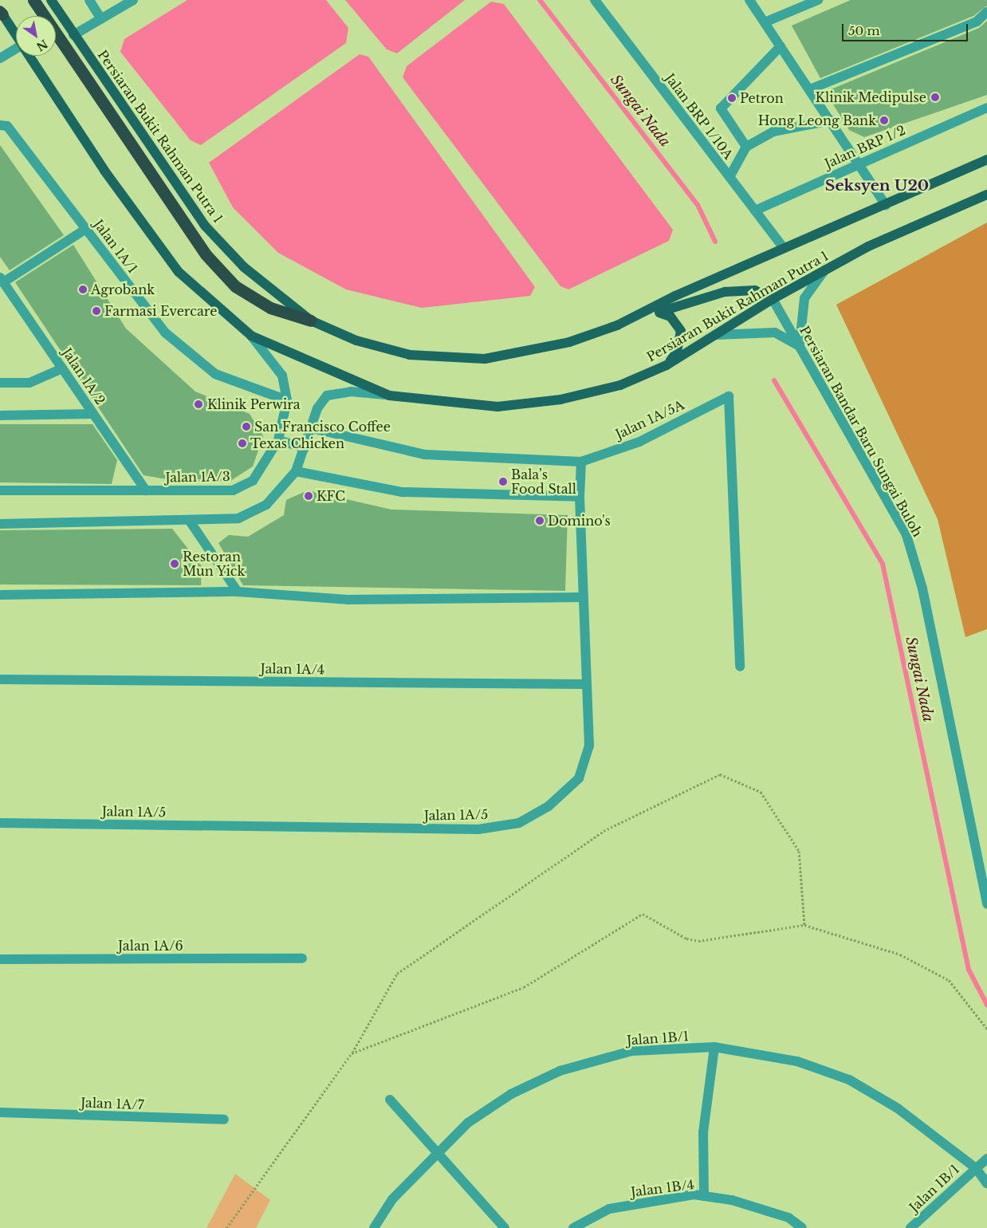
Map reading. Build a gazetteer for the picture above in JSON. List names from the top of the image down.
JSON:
{
  "streets": {
    "main road": ["Persiaran Bukit Rahman Putra 1"],
    "street": [
      "Jalan BRP 1/10A",
      "Jalan BRP 1/2",
      "Jalan 1A/1",
      "Jalan 1A/2",
      "Jalan 1A/5A",
      "Persiaran Bandar Baru Sungai Buloh",
      "Jalan 1A/3",
      "Jalan 1A/4",
      "Jalan 1A/5",
      "Jalan 1A/6",
      "Jalan 1B/1",
      "Jalan 1A/7",
      "Jalan 1B/4"
    ]
  },
  "crossings": [
    ["Jalan BRP 1/10A", "Persiaran Bukit Rahman Putra 1"],
    ["Jalan BRP 1/10A", "Jalan BRP 1/2"],
    ["Persiaran Bukit Rahman Putra 1", "Persiaran Bandar Baru Sungai Buloh"],
    ["Persiaran Bukit Rahman Putra 1", "Jalan 1A/3"],
    ["Jalan 1A/1", "Jalan 1A/3"],
    ["Jalan 1A/2", "Jalan 1A/3"],
    ["Jalan 1A/5A", "Jalan 1A/5"],
    ["Jalan 1A/4", "Jalan 1A/5"]
  ],
  "districts": ["Seksyen U20"],
  "water": ["Sungai Nada"],
  "places": [
    "Klinik Medipulse",
    "Petron",
    "Hong Leong Bank",
    "Agrobank",
    "Farmasi Evercare",
    "Klinik Perwira",
    "San Francisco Coffee",
    "Texas Chicken",
    "Bala’s Food Stall",
    "KFC",
    "Domino's",
    "Restoran Mun Yick"
  ],
  "scale_bar": "50 m",
  "north": "bottom right"
}
